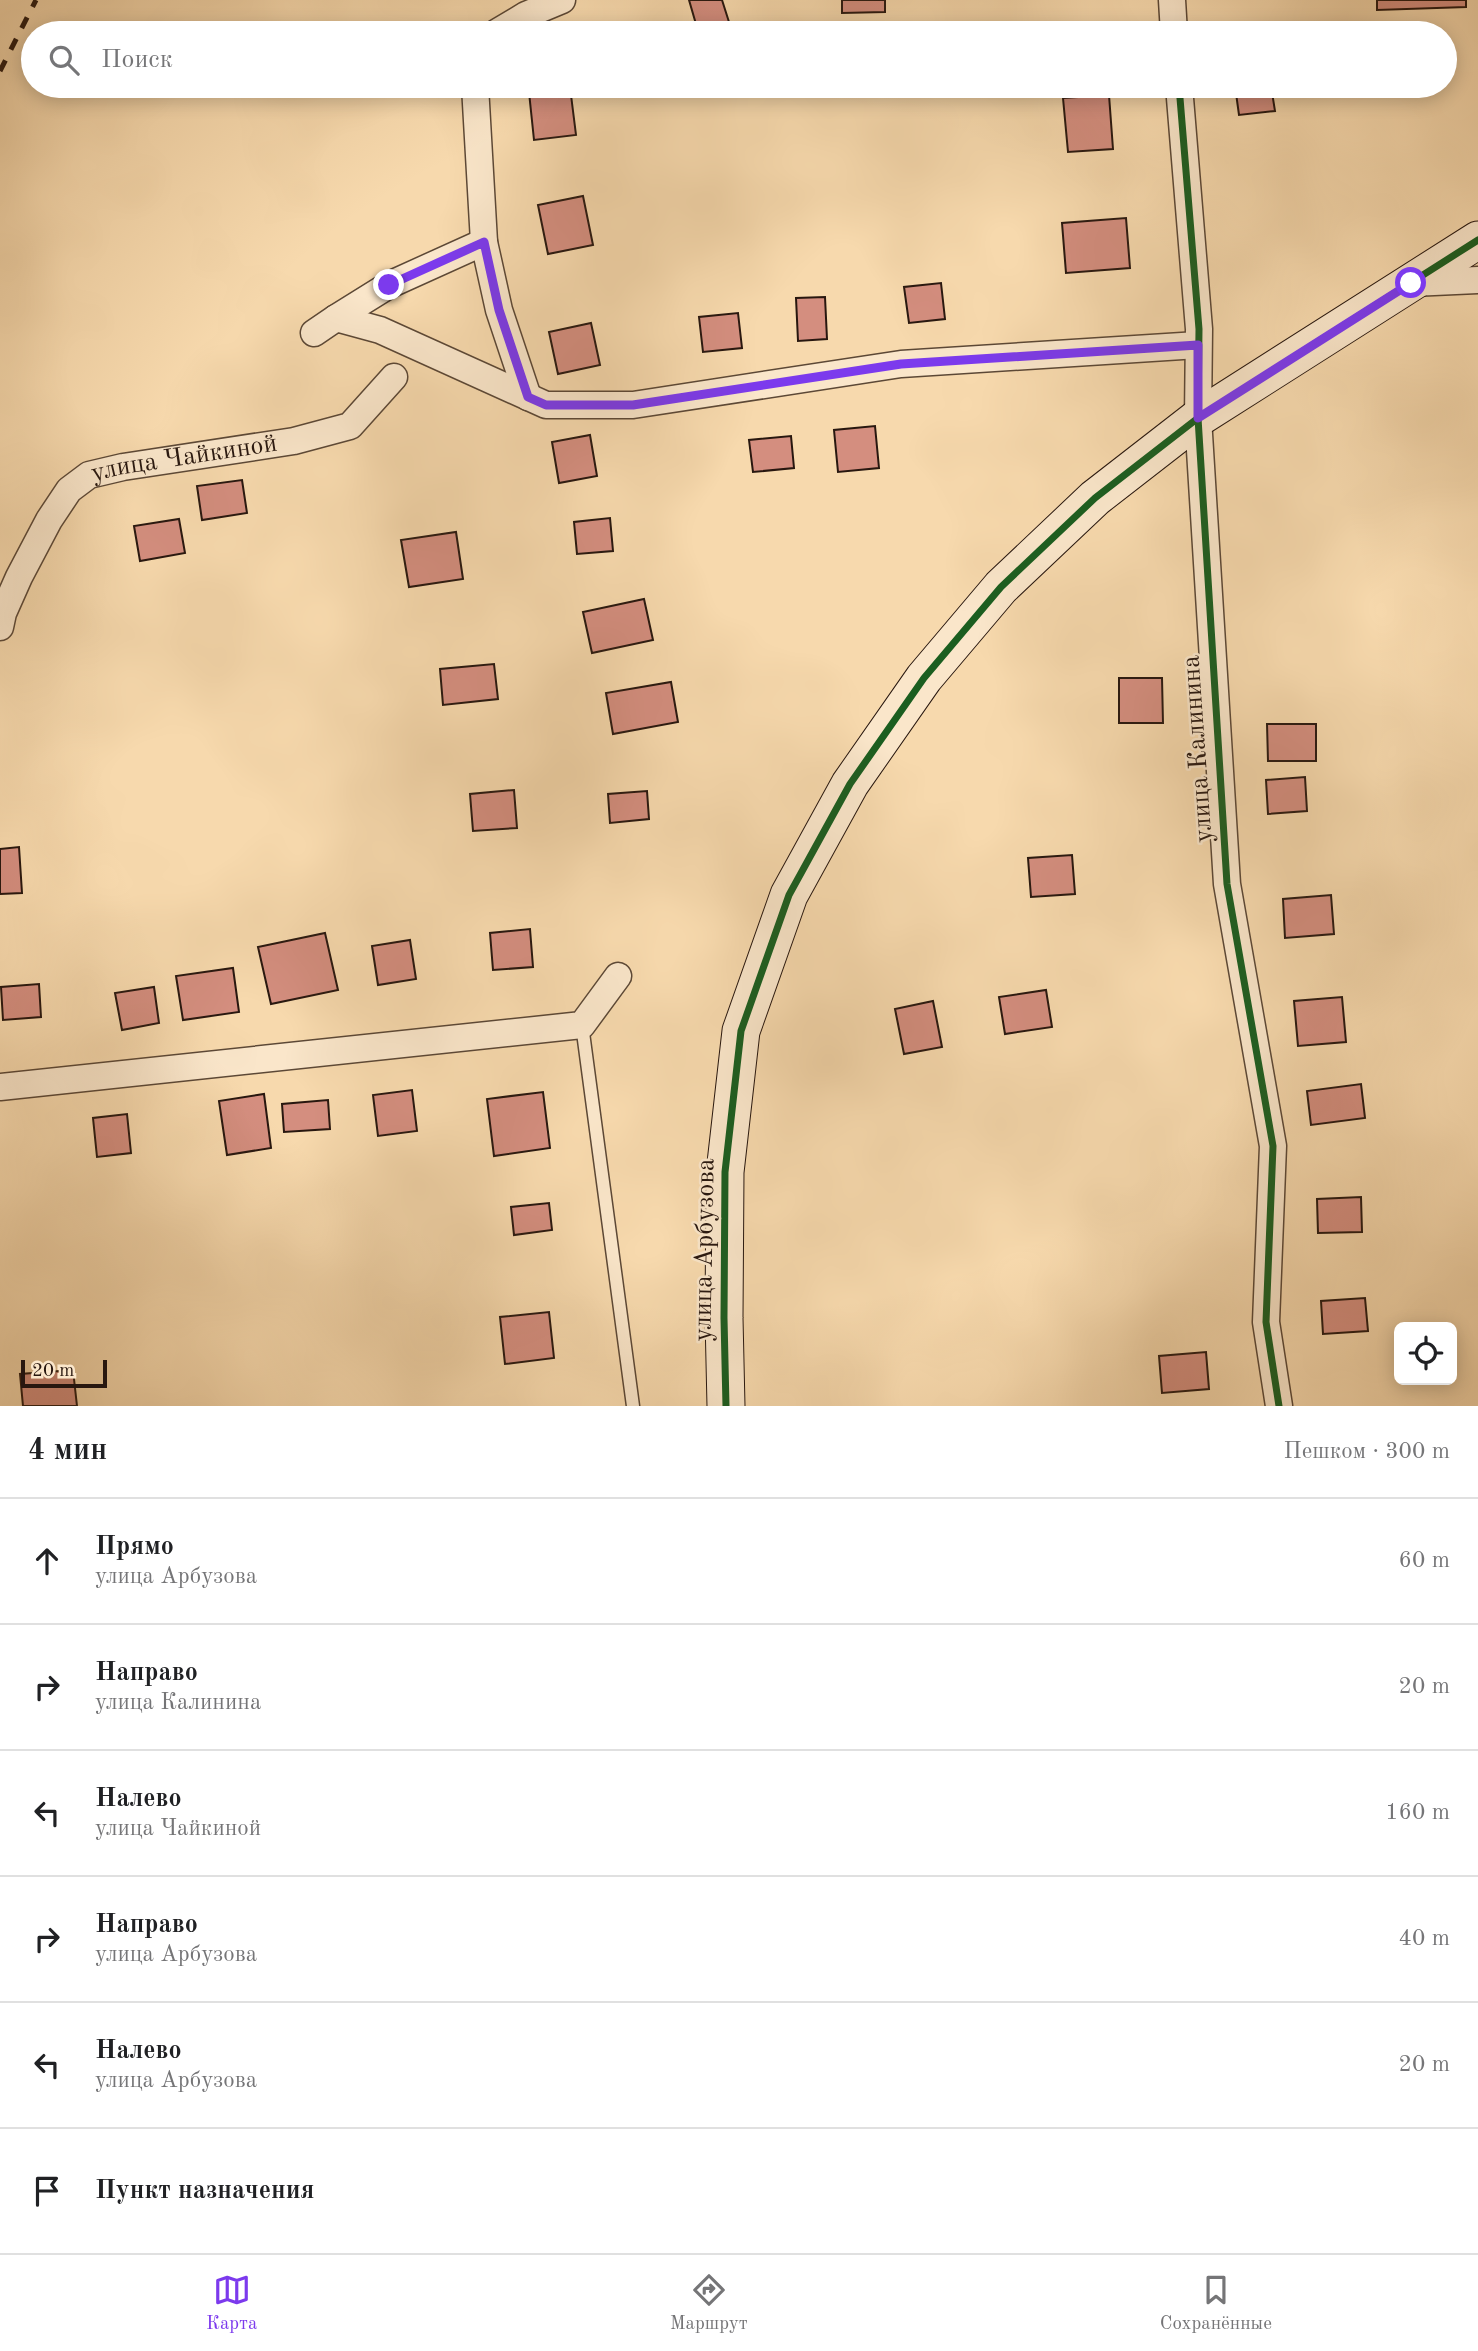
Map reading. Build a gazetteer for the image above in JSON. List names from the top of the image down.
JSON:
{
  "streets": {
    "street": ["улица Чайкиной", "улица Калинина", "улица Арбузова"]
  },
  "crossings": [
    ["улица Калинина", "улица Арбузова"]
  ],
  "scale_bar": "20 m",
  "page": {
    "search": "Поиск",
    "scale": "20 m",
    "heading": ["4 мин", "Пешком · 300 m"],
    "list": [
      ["Прямо", "улица Арбузова", "60 m"],
      ["Направо", "улица Калинина", "20 m"],
      ["Налево", "улица Чайкиной", "160 m"],
      ["Направо", "улица Арбузова", "40 m"],
      ["Налево", "улица Арбузова", "20 m"],
      "Пункт назначения"
    ],
    "nav": ["Карта", "Маршрут", "Сохранённые"]
  }
}
